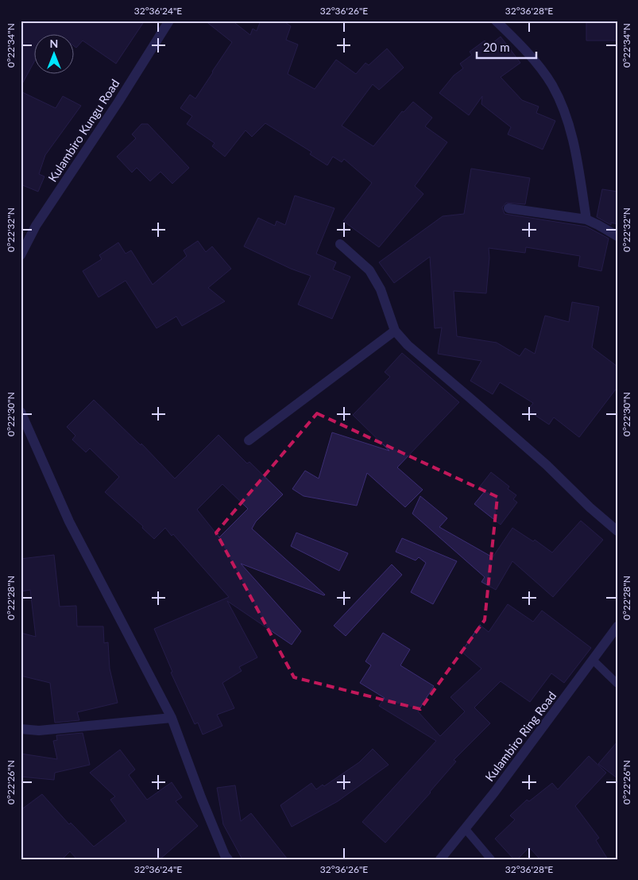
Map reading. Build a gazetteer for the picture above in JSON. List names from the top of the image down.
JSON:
{
  "streets": {
    "street": ["Kulambiro Kungu Road", "Kulambiro Ring Road"]
  },
  "scale_bar": "20 m",
  "north": "top",
  "coordinates": [
    "32°36'24\"E",
    "32°36'26\"E",
    "32°36'28\"E",
    "0°22'34\"N",
    "0°22'32\"N",
    "0°22'30\"N",
    "0°22'28\"N",
    "0°22'26\"N"
  ]
}
